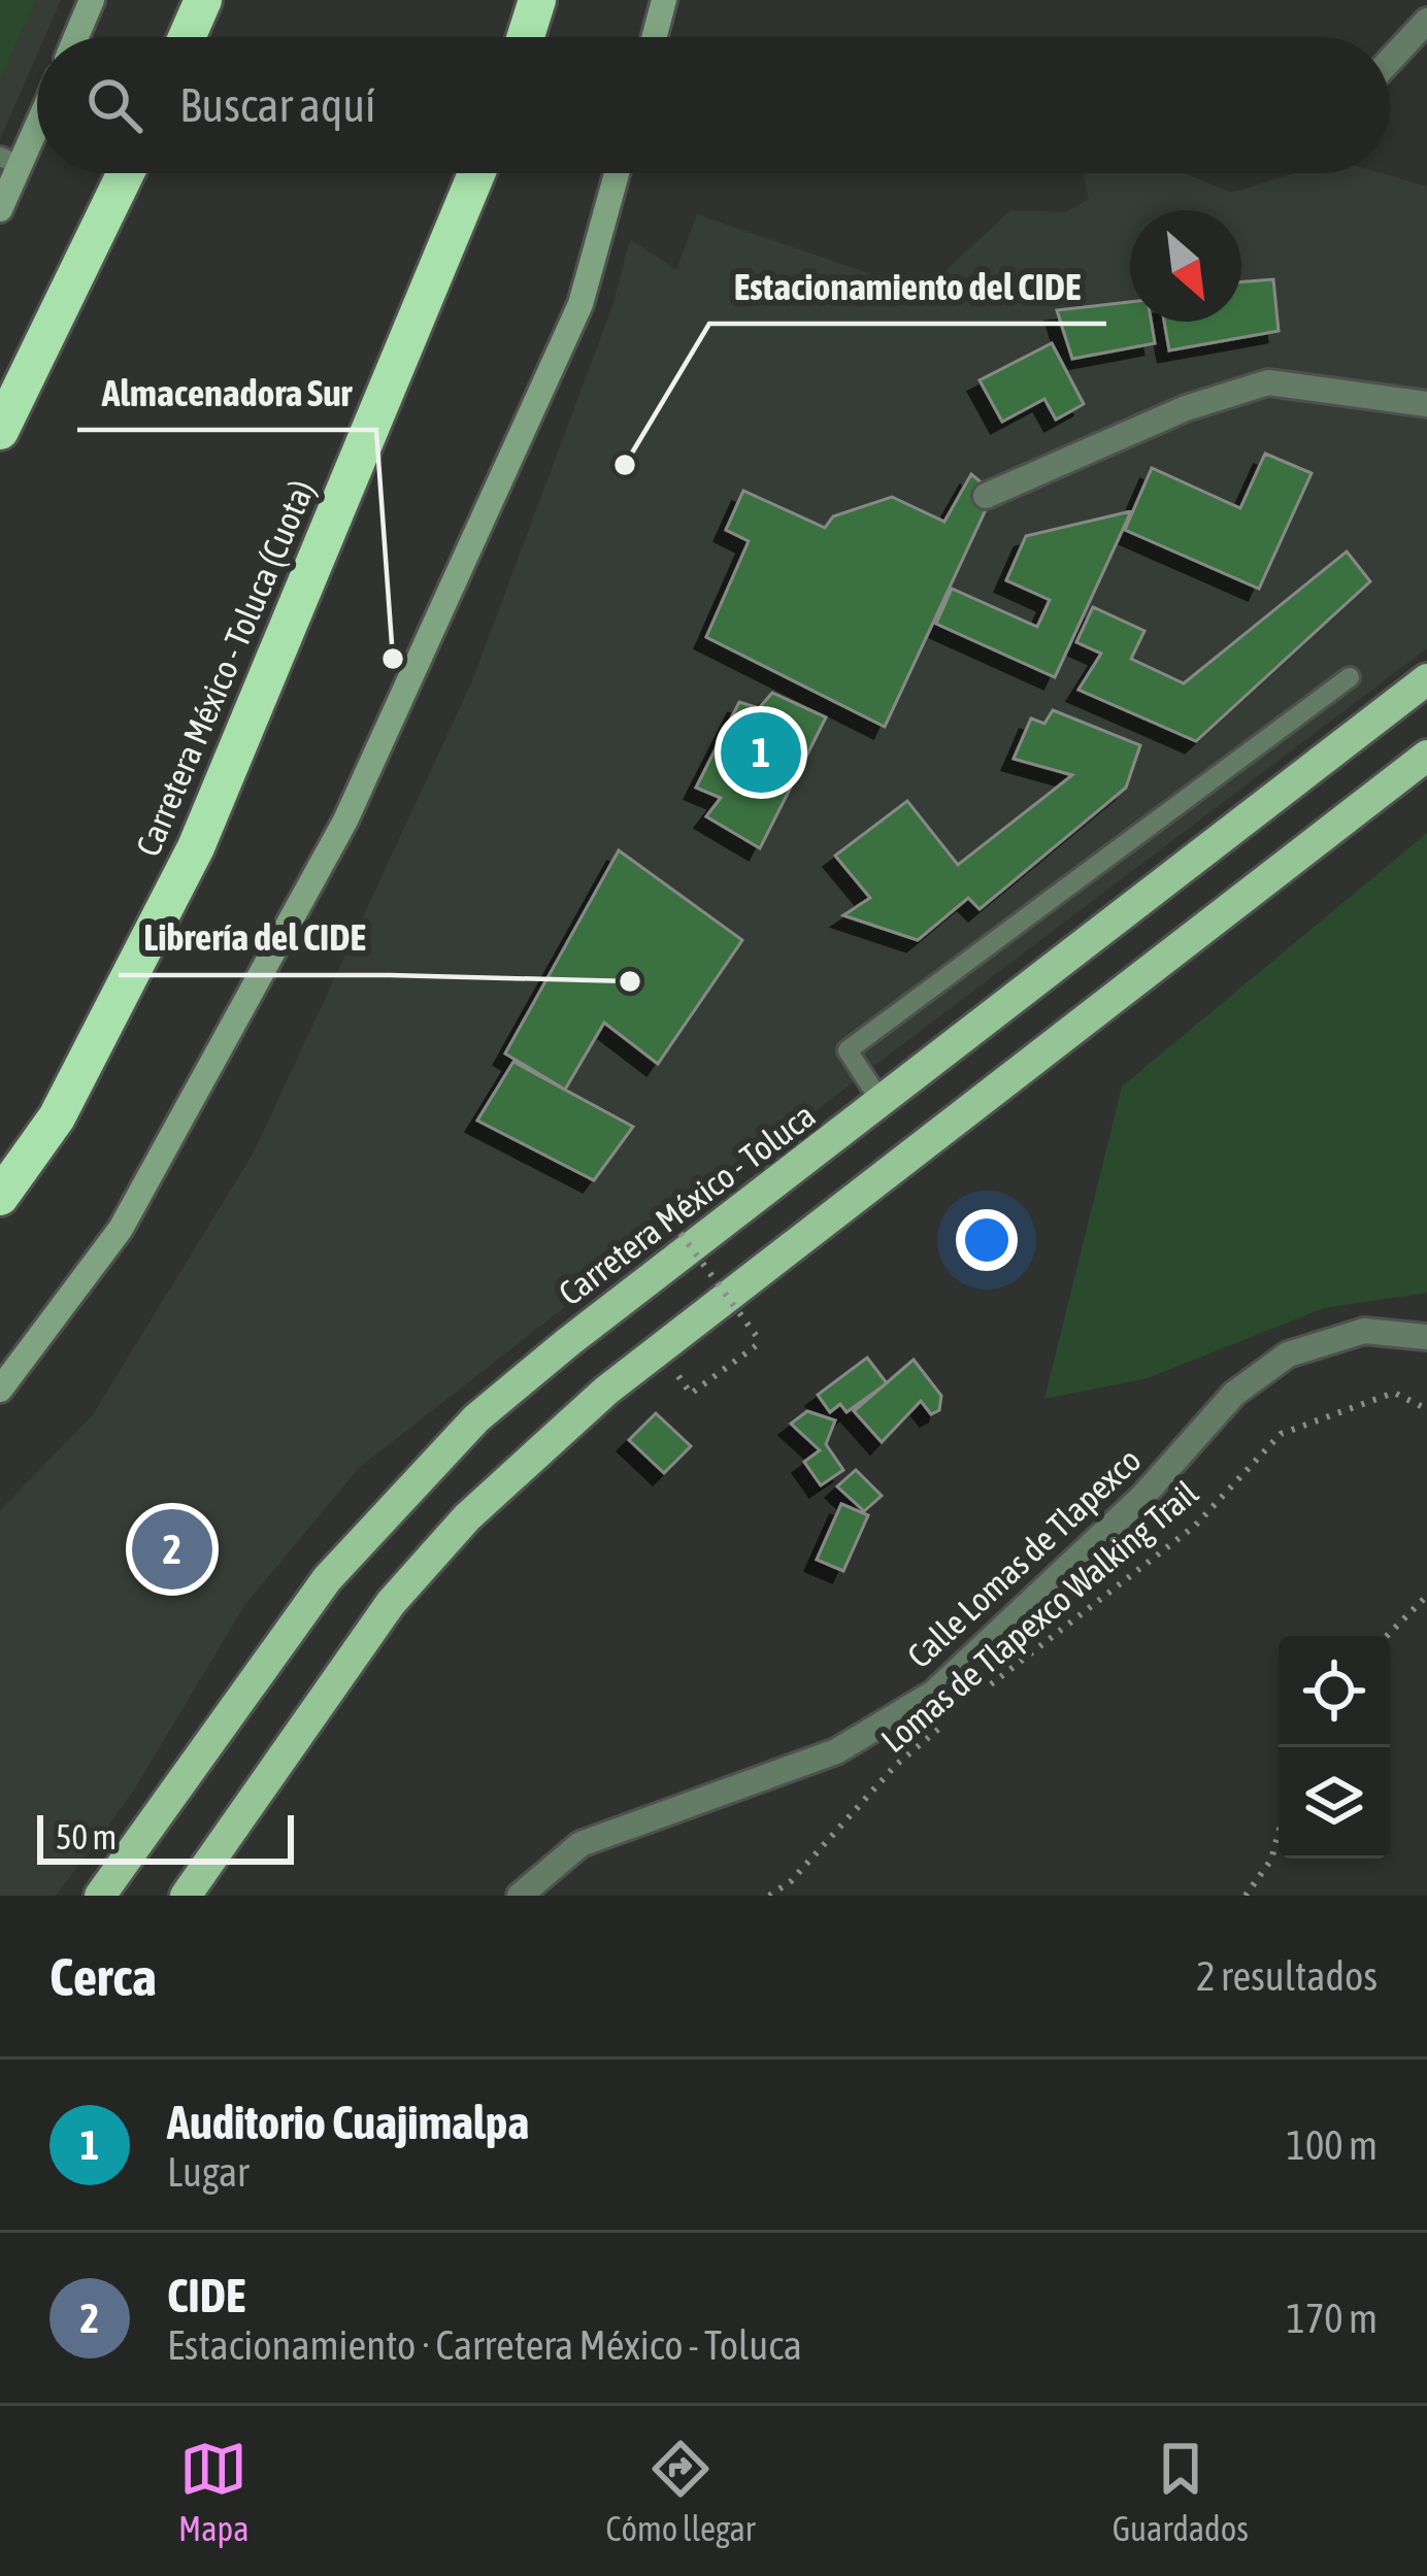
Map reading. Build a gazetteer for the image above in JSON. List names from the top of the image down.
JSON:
{
  "streets": {
    "highway": ["Carretera México - Toluca (Cuota)"],
    "main road": ["Carretera México - Toluca"],
    "street": ["Calle Lomas de Tlapexco"],
    "path": ["Lomas de Tlapexco Walking Trail"]
  },
  "places": ["Estacionamiento del CIDE", "Almacenadora Sur", "Librería del CIDE"],
  "scale_bar": "50 m",
  "north": "bottom right",
  "page": {
    "search": "Buscar aquí",
    "pins": ["1", "2"],
    "scale": "50 m",
    "heading": ["Cerca", "2 resultados"],
    "list": [
      {
        "mark": "1",
        "name": "Auditorio Cuajimalpa",
        "note": "Lugar",
        "value": "100 m"
      },
      {
        "mark": "2",
        "name": "CIDE",
        "note": "Estacionamiento · Carretera México - Toluca",
        "value": "170 m"
      }
    ],
    "nav": ["Mapa", "Cómo llegar", "Guardados"]
  }
}
